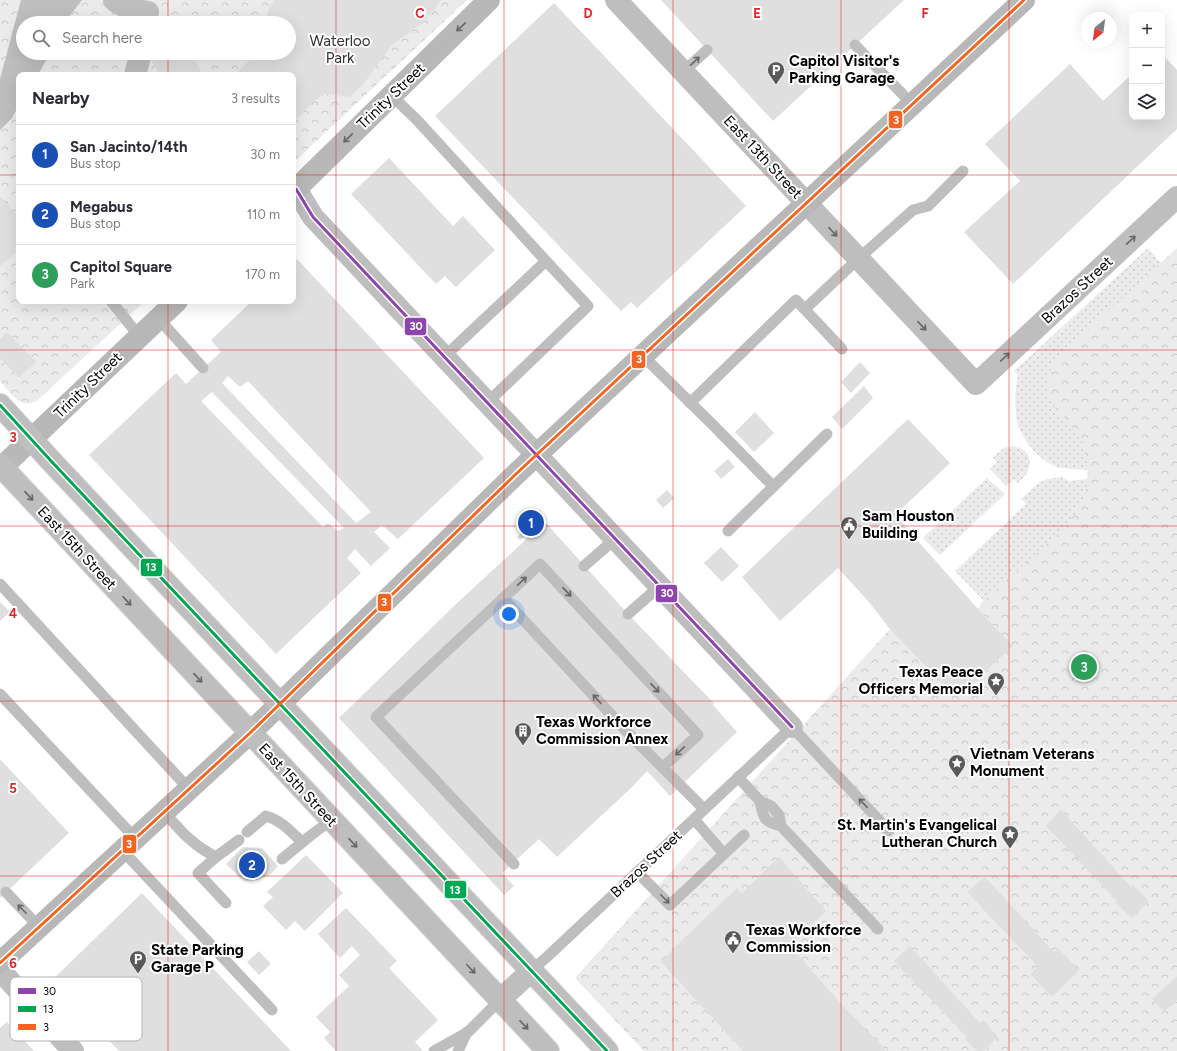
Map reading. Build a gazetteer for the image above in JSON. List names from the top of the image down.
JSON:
{
  "streets": {
    "main road": ["Trinity Street"],
    "street": ["East 13th Street", "Brazos Street", "East 15th Street"]
  },
  "crossings": [
    ["Trinity Street", "East 15th Street"],
    ["East 13th Street", "Brazos Street"],
    ["Brazos Street", "East 15th Street"]
  ],
  "one_way": ["Trinity Street", "East 13th Street", "Brazos Street"],
  "parks": ["Waterloo Park"],
  "places": {
    "parking": ["Capitol Visitor's Parking Garage", "State Parking Garage P"],
    "public building": ["Sam Houston Building", "Texas Workforce Commission"],
    "place": ["Texas Peace Officers Memorial", "Vietnam Veterans Monument", "St. Martin's Evangelical Lutheran Church"],
    "building": ["Texas Workforce Commission Annex"]
  },
  "lines": ["transit line 3", "transit line 30", "transit line 13"],
  "legend": ["30", "13", "3"],
  "north": "bottom left",
  "page": {
    "map_buttons": ["+", "−"],
    "search": "Search here",
    "heading": ["Nearby", "3 results"],
    "list": [
      {
        "mark": "1",
        "name": "San Jacinto/14th",
        "note": "Bus stop",
        "value": "30 m"
      },
      {
        "mark": "2",
        "name": "Megabus",
        "note": "Bus stop",
        "value": "110 m"
      },
      {
        "mark": "3",
        "name": "Capitol Square",
        "note": "Park",
        "value": "170 m"
      }
    ],
    "pins": ["1", "3", "2"]
  },
  "grid": {
    "columns": [
      "C",
      "D",
      "E",
      "F"
    ],
    "rows": [
      "3",
      "4",
      "5",
      "6"
    ]
  }
}
